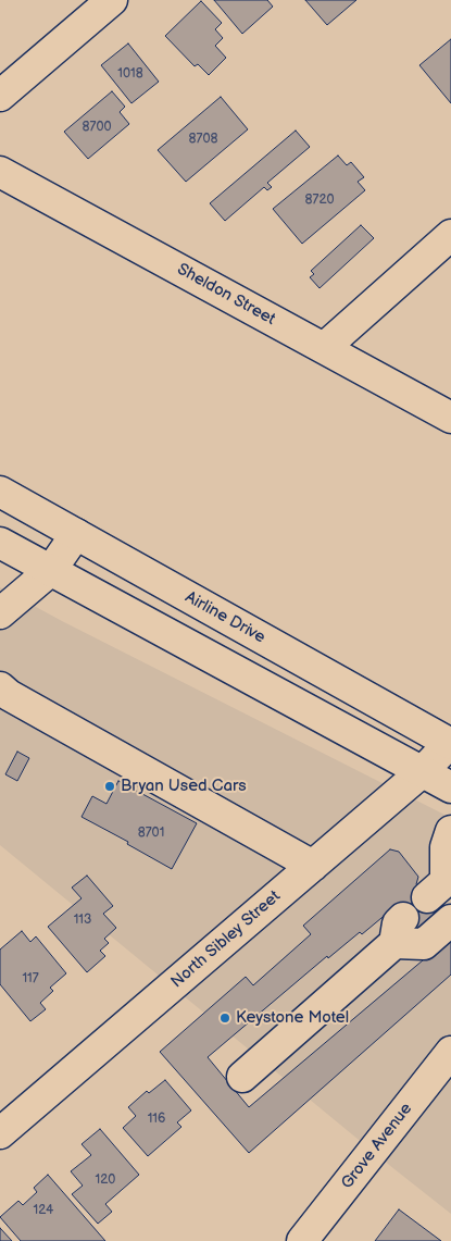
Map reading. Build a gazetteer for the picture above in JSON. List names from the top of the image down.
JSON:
{
  "streets": {
    "main road": [
      "Sheldon Street",
      "Airline Drive",
      "North Sibley Street",
      "Grove Avenue"
    ]
  },
  "crossings": [
    ["Airline Drive", "North Sibley Street"]
  ],
  "places": ["Bryan Used Cars", "Keystone Motel"],
  "house_numbers": [
    "1018",
    "8700",
    "8708",
    "8720",
    "8701",
    "113",
    "117",
    "116",
    "120",
    "124"
  ]
}
